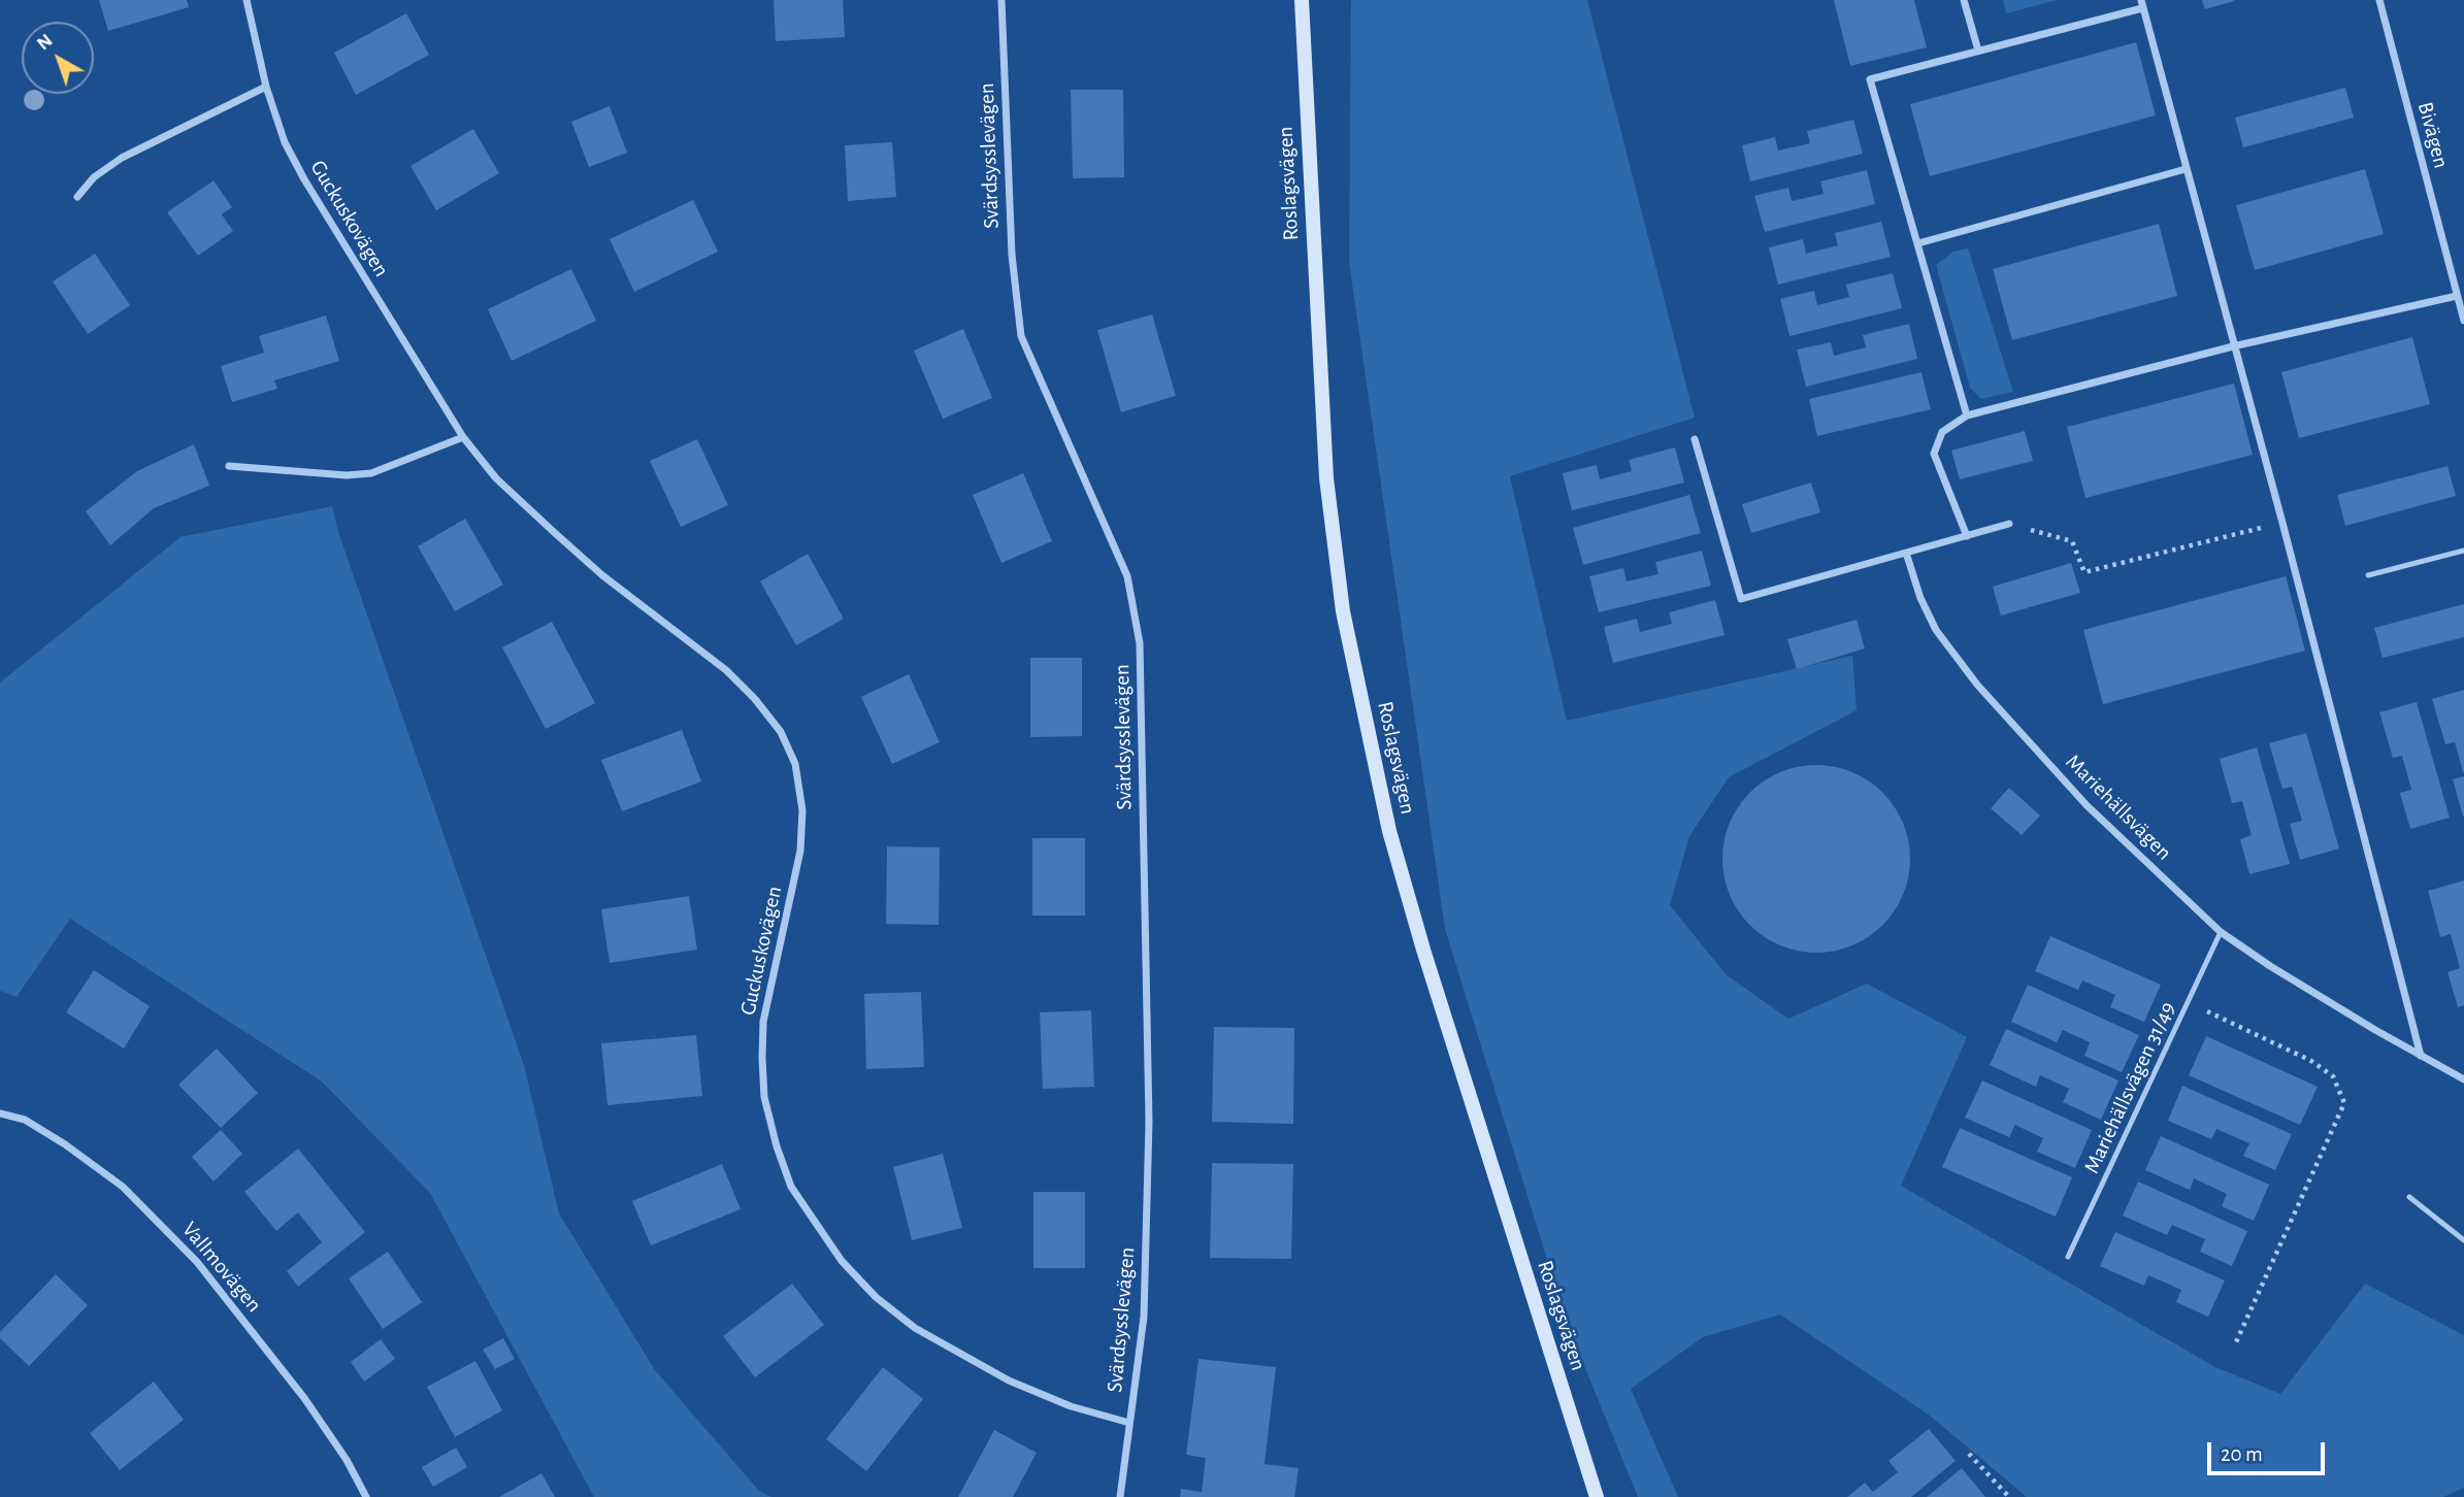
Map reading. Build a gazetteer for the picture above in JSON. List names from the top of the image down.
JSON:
{
  "streets": {
    "main road": ["Roslagsvägen"],
    "street": [
      "Bivägen",
      "Svärdsysslevägen",
      "Guckuskovägen",
      "Mariehällsvägen",
      "Vallmovägen"
    ],
    "lane": ["Mariehällsvägen 31/49"]
  },
  "crossings": [
    ["Svärdsysslevägen", "Guckuskovägen"],
    ["Mariehällsvägen", "Mariehällsvägen 31/49"]
  ],
  "scale_bar": "20 m",
  "north": "top left"
}
